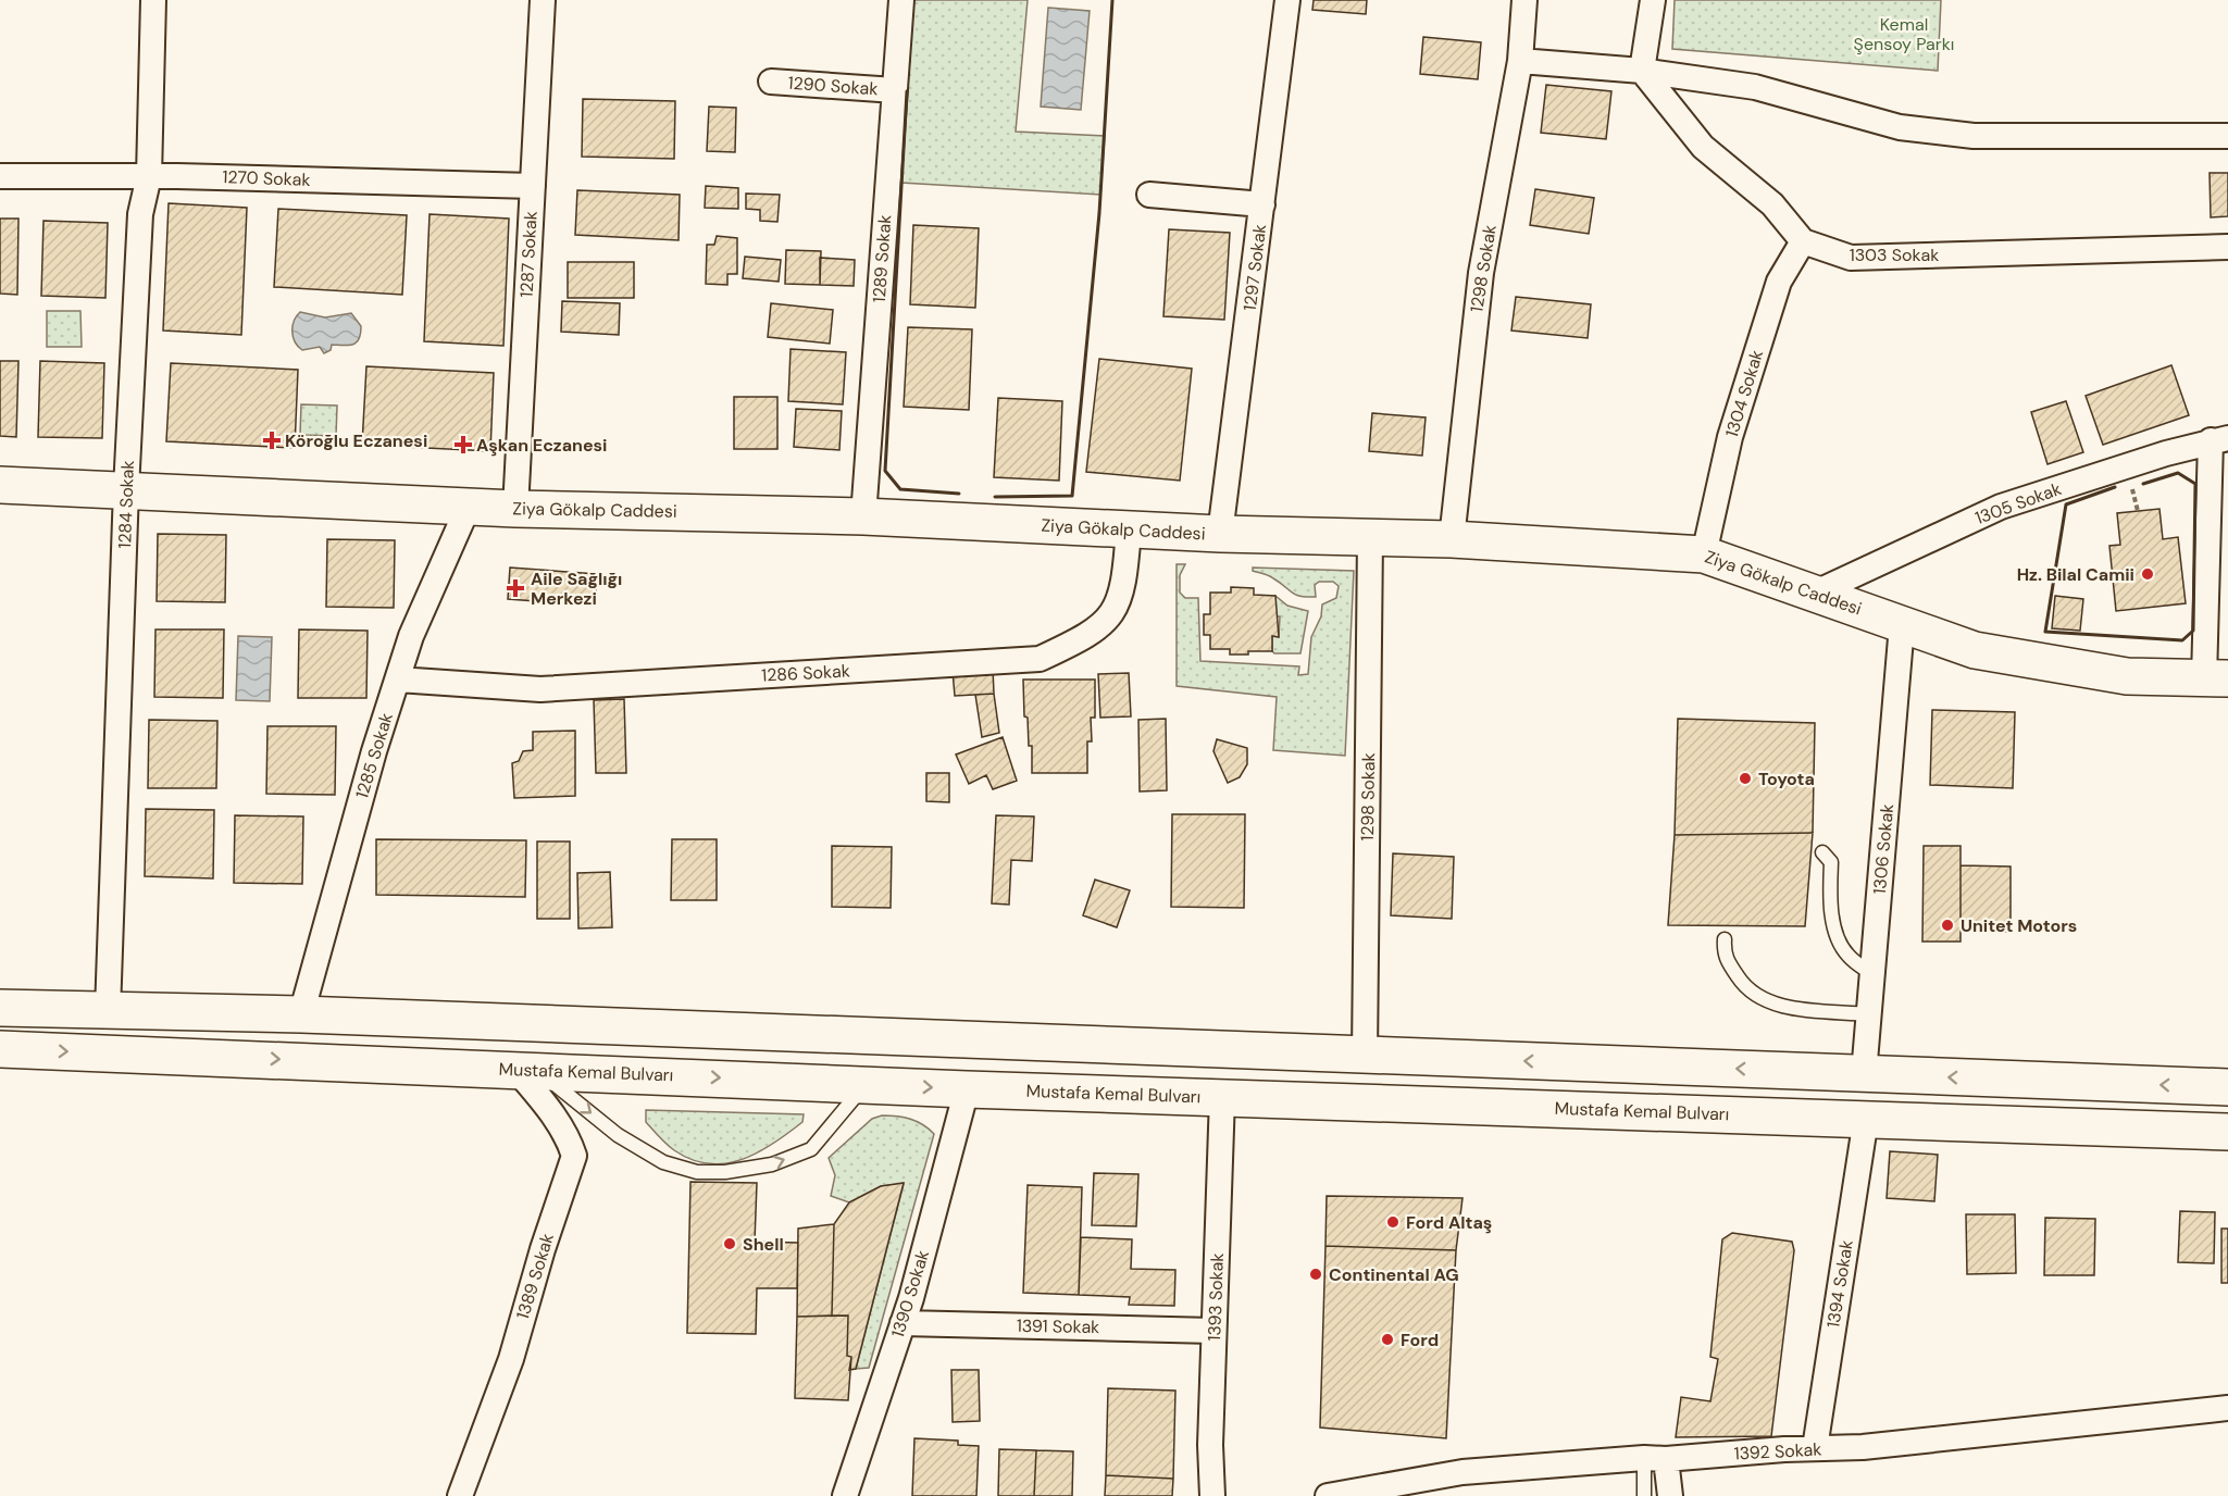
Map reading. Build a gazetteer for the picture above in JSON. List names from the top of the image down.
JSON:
{
  "streets": {
    "main road": ["Ziya Gökalp Caddesi", "Mustafa Kemal Bulvarı"],
    "street": [
      "1290 Sokak",
      "1270 Sokak",
      "1287 Sokak",
      "1303 Sokak",
      "1289 Sokak",
      "1297 Sokak",
      "1298 Sokak",
      "1304 Sokak",
      "1305 Sokak",
      "1284 Sokak",
      "1286 Sokak",
      "1285 Sokak",
      "1306 Sokak",
      "1389 Sokak",
      "1394 Sokak",
      "1390 Sokak",
      "1393 Sokak",
      "1391 Sokak",
      "1392 Sokak"
    ]
  },
  "crossings": [
    ["1290 Sokak", "1289 Sokak"],
    ["1270 Sokak", "1287 Sokak"],
    ["1270 Sokak", "1284 Sokak"],
    ["1287 Sokak", "Ziya Gökalp Caddesi"],
    ["1303 Sokak", "1304 Sokak"],
    ["1289 Sokak", "Ziya Gökalp Caddesi"],
    ["1297 Sokak", "Ziya Gökalp Caddesi"],
    ["1298 Sokak", "Ziya Gökalp Caddesi"],
    ["1304 Sokak", "Ziya Gökalp Caddesi"],
    ["1305 Sokak", "Ziya Gökalp Caddesi"],
    ["1284 Sokak", "Ziya Gökalp Caddesi"],
    ["Ziya Gökalp Caddesi", "1286 Sokak"],
    ["Ziya Gökalp Caddesi", "1285 Sokak"],
    ["Ziya Gökalp Caddesi", "1306 Sokak"],
    ["1286 Sokak", "1285 Sokak"],
    ["Mustafa Kemal Bulvarı", "1389 Sokak"],
    ["Mustafa Kemal Bulvarı", "1394 Sokak"],
    ["Mustafa Kemal Bulvarı", "1390 Sokak"],
    ["Mustafa Kemal Bulvarı", "1393 Sokak"],
    ["1394 Sokak", "1392 Sokak"],
    ["1390 Sokak", "1391 Sokak"],
    ["1393 Sokak", "1391 Sokak"]
  ],
  "parks": ["Kemal Şensoy Parkı"],
  "places": {
    "health": ["Köroğlu Eczanesi", "Aşkan Eczanesi", "Aile Sağlığı Merkezi"],
    "other": [
      "Hz. Bilal Camii",
      "Toyota",
      "Unitet Motors",
      "Ford Altaş",
      "Shell",
      "Continental AG",
      "Ford"
    ]
  }
}
